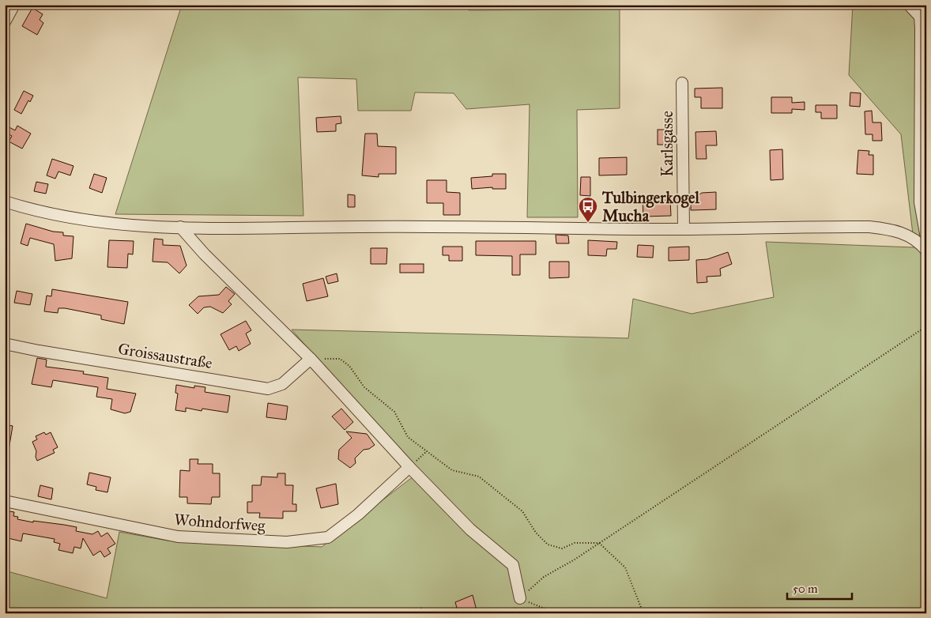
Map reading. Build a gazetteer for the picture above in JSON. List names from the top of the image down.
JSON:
{
  "streets": {
    "street": ["Karlsgasse", "Groissaustraße", "Wohndorfweg"]
  },
  "places": {
    "bus stop": ["Tulbingerkogel Mucha"]
  },
  "scale_bar": "50 m"
}
